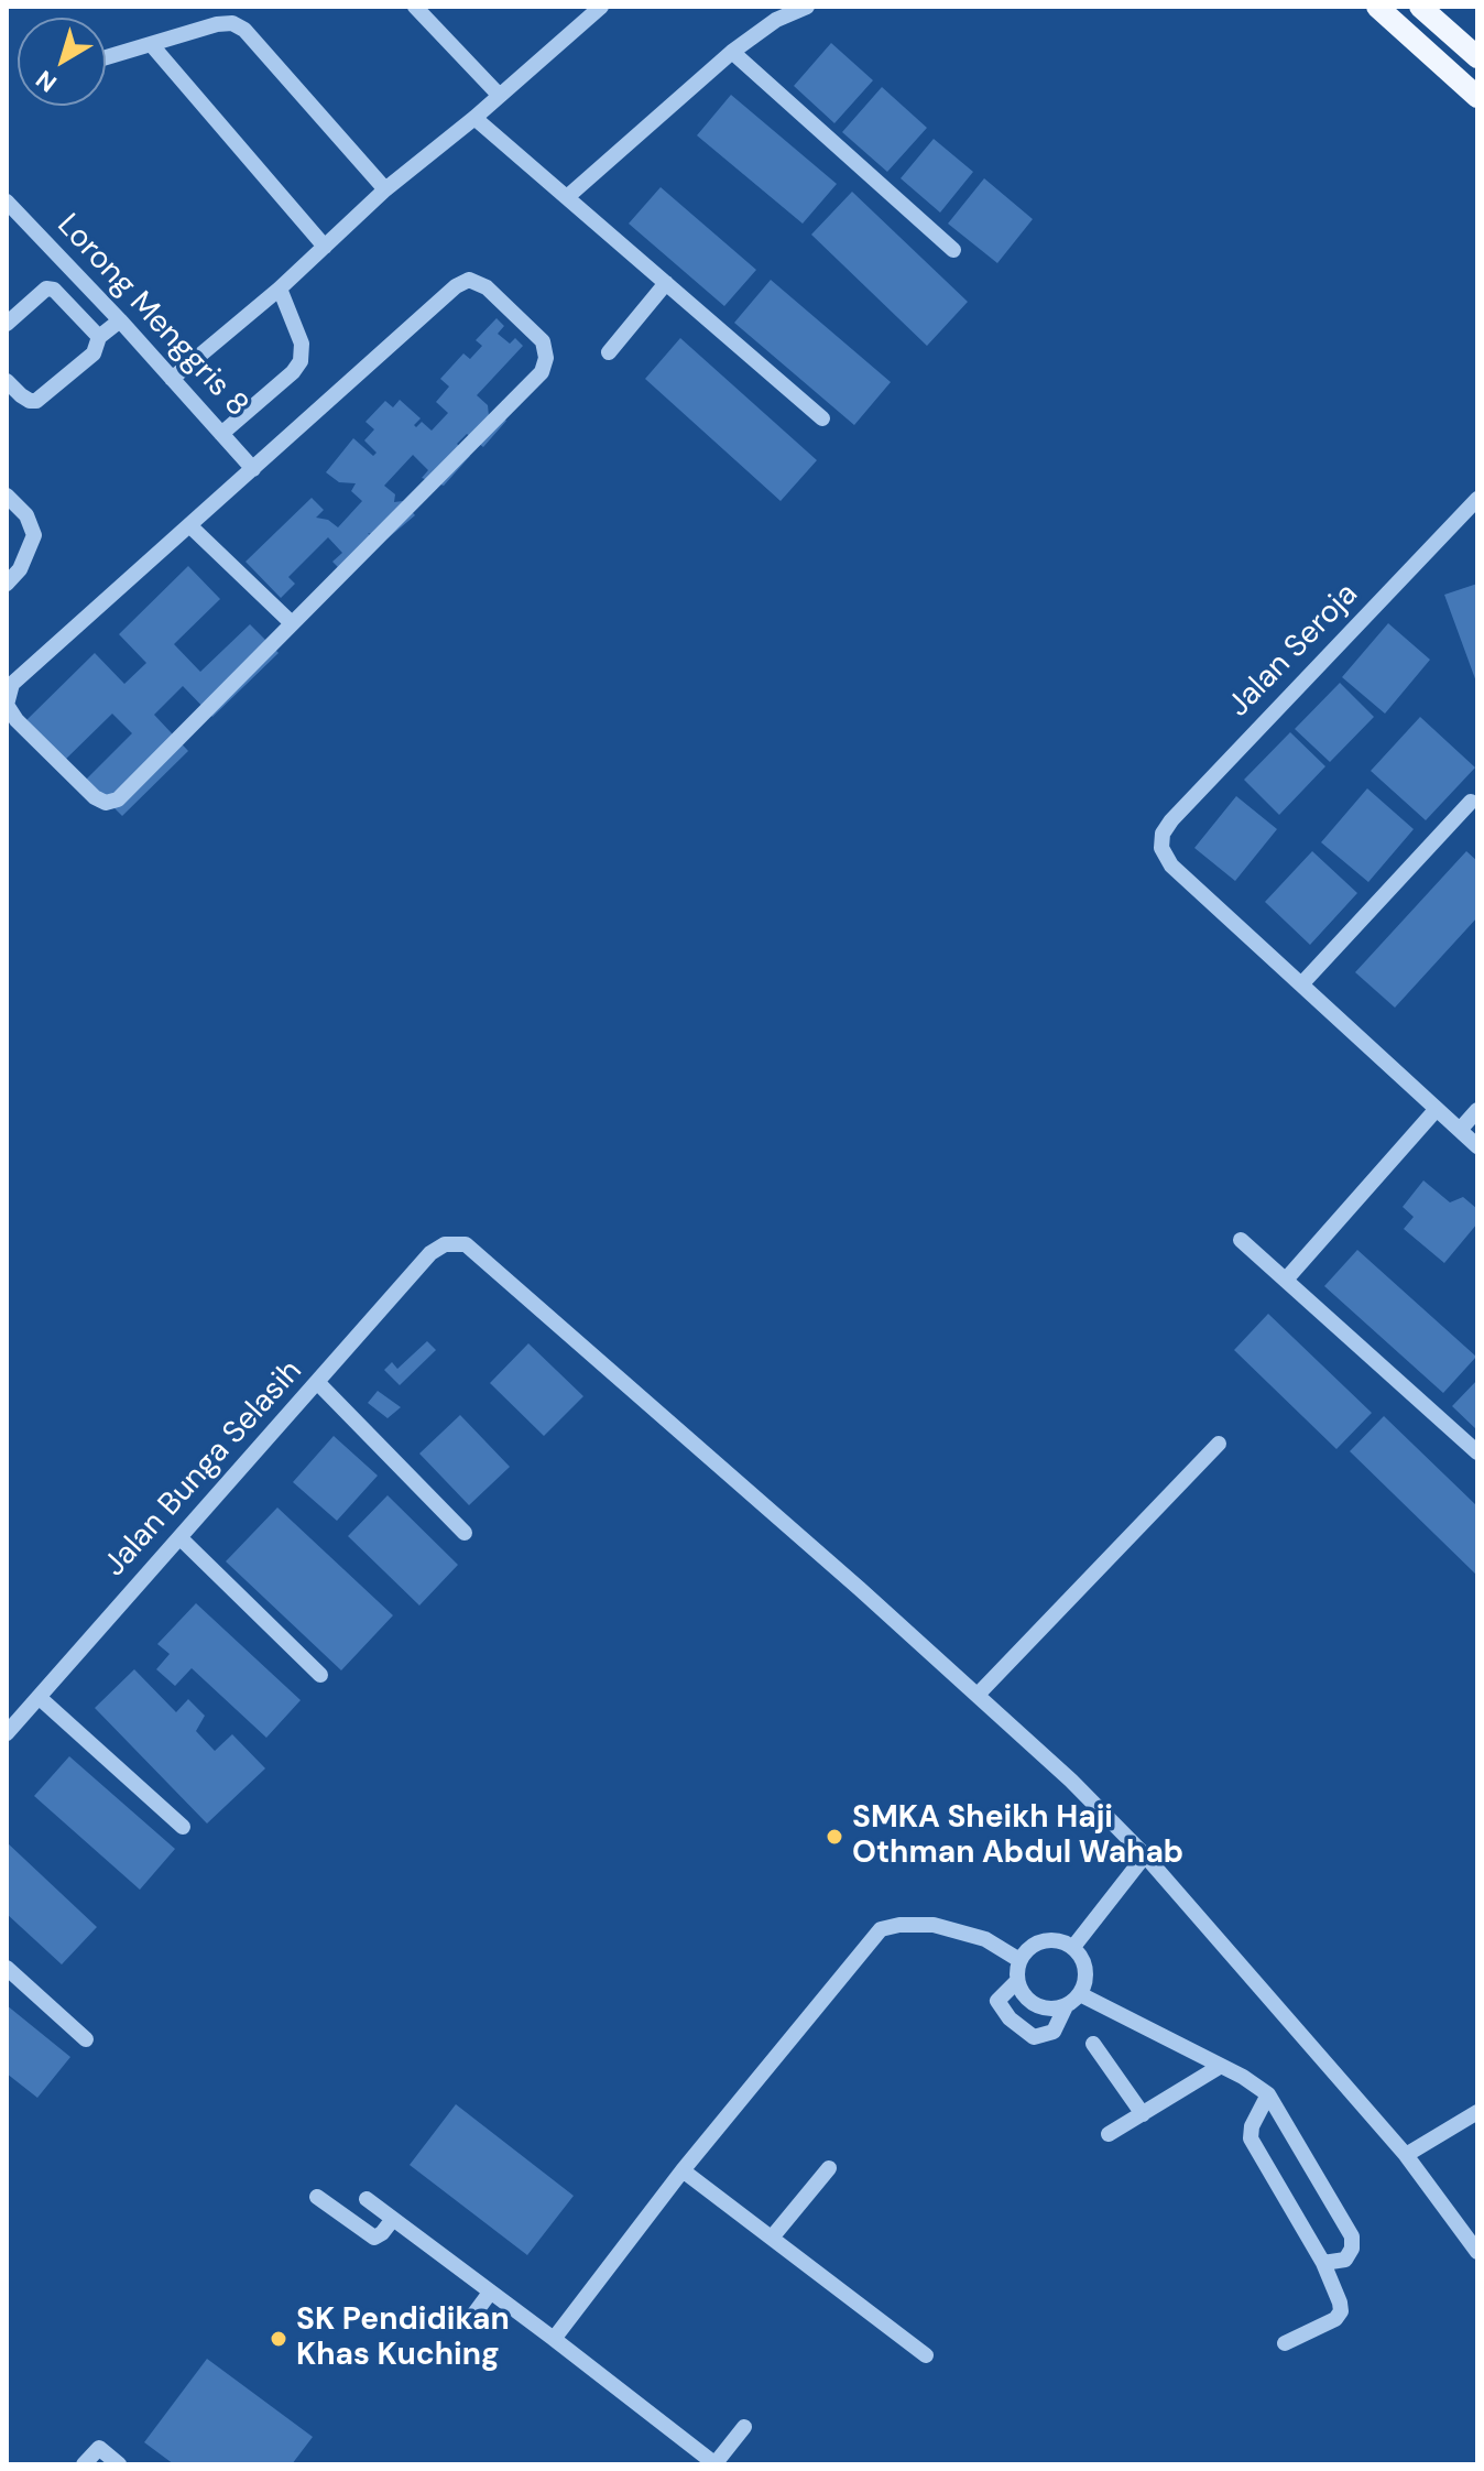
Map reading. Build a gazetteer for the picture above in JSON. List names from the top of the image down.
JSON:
{
  "streets": {
    "street": ["Lorong Menggris 8", "Jalan Seroja", "Jalan Bunga Selasih"]
  },
  "places": ["SMKA Sheikh Haji Othman Abdul Wahab", "SK Pendidikan Khas Kuching"],
  "north": "bottom left"
}
